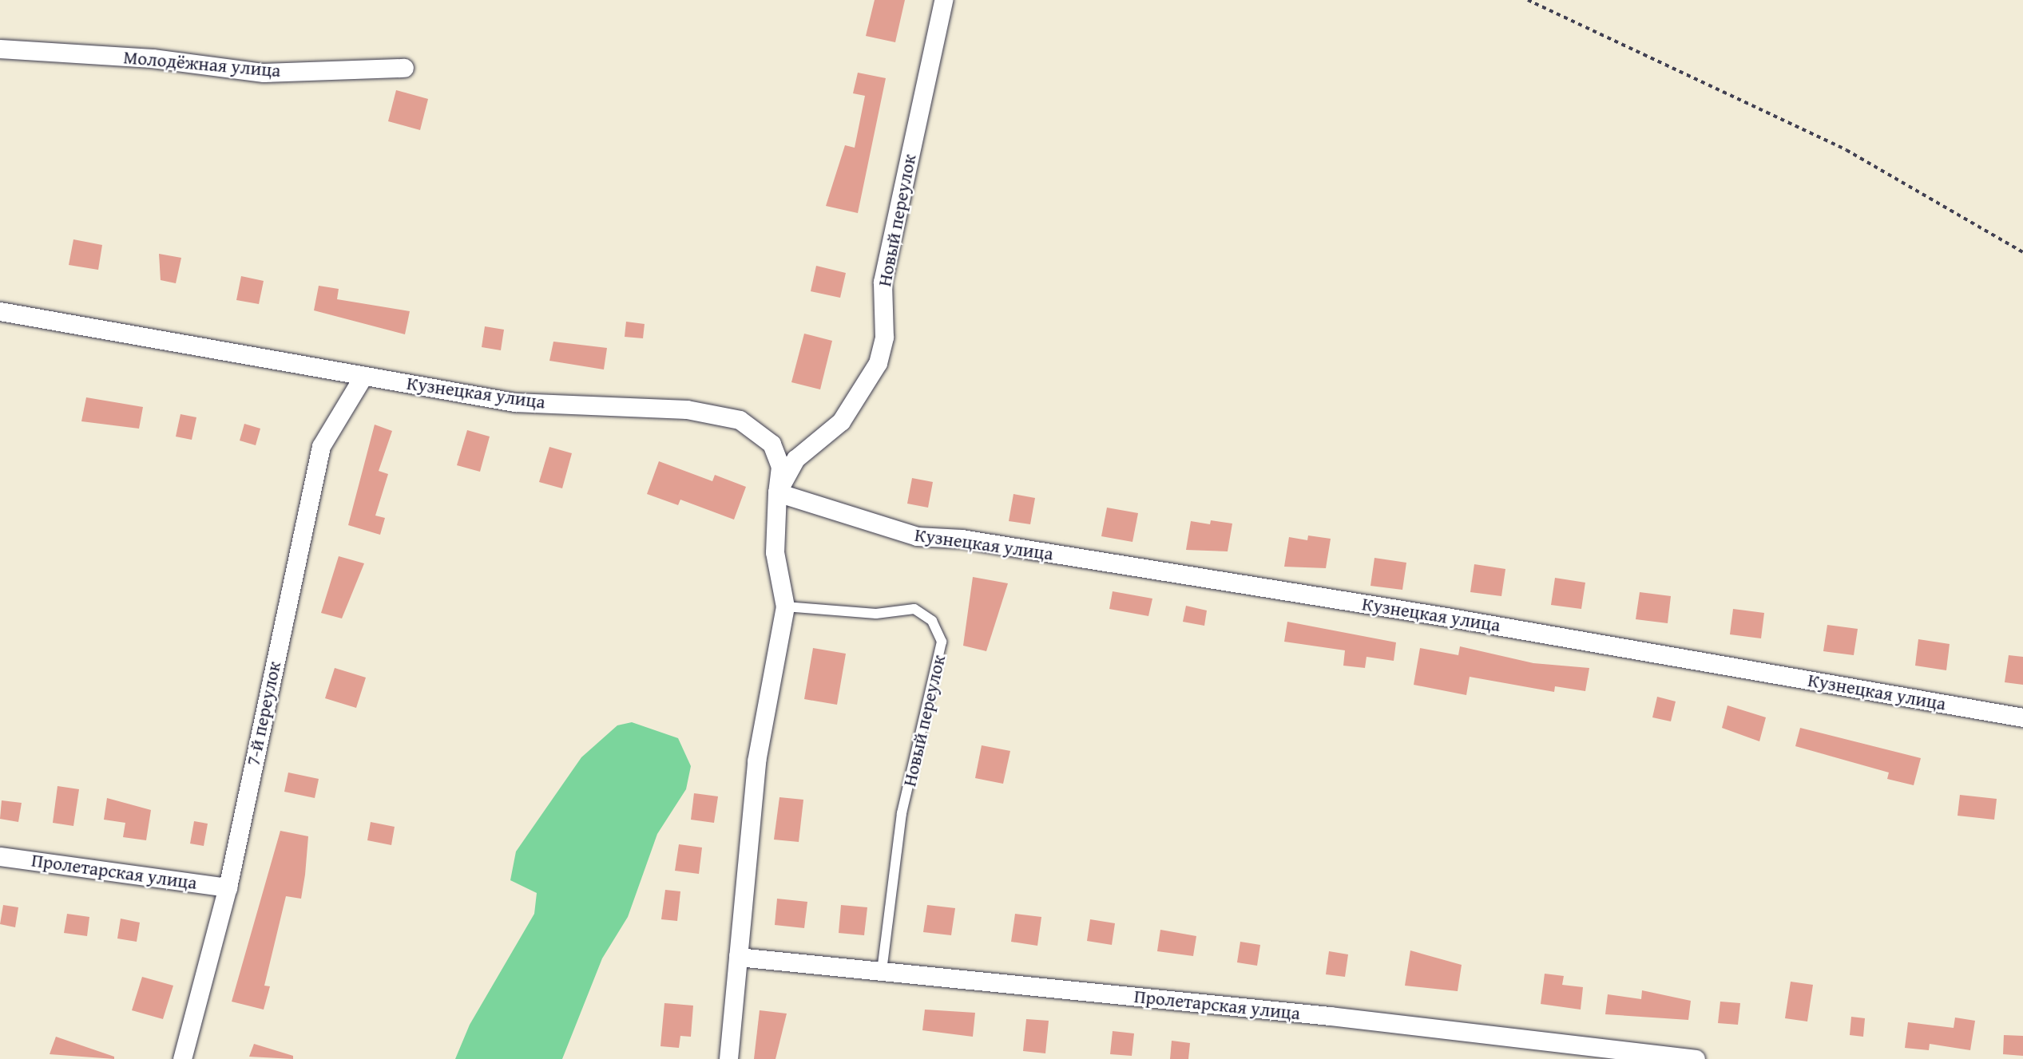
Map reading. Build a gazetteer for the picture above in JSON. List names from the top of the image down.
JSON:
{
  "streets": {
    "street": [
      "Молодёжная улица",
      "Новый переулок",
      "Кузнецкая улица",
      "7-й переулок",
      "Пролетарская улица"
    ]
  },
  "crossings": [
    ["Новый переулок", "Кузнецкая улица"],
    ["Новый переулок", "Пролетарская улица"],
    ["Кузнецкая улица", "7-й переулок"],
    ["7-й переулок", "Пролетарская улица"]
  ]
}
